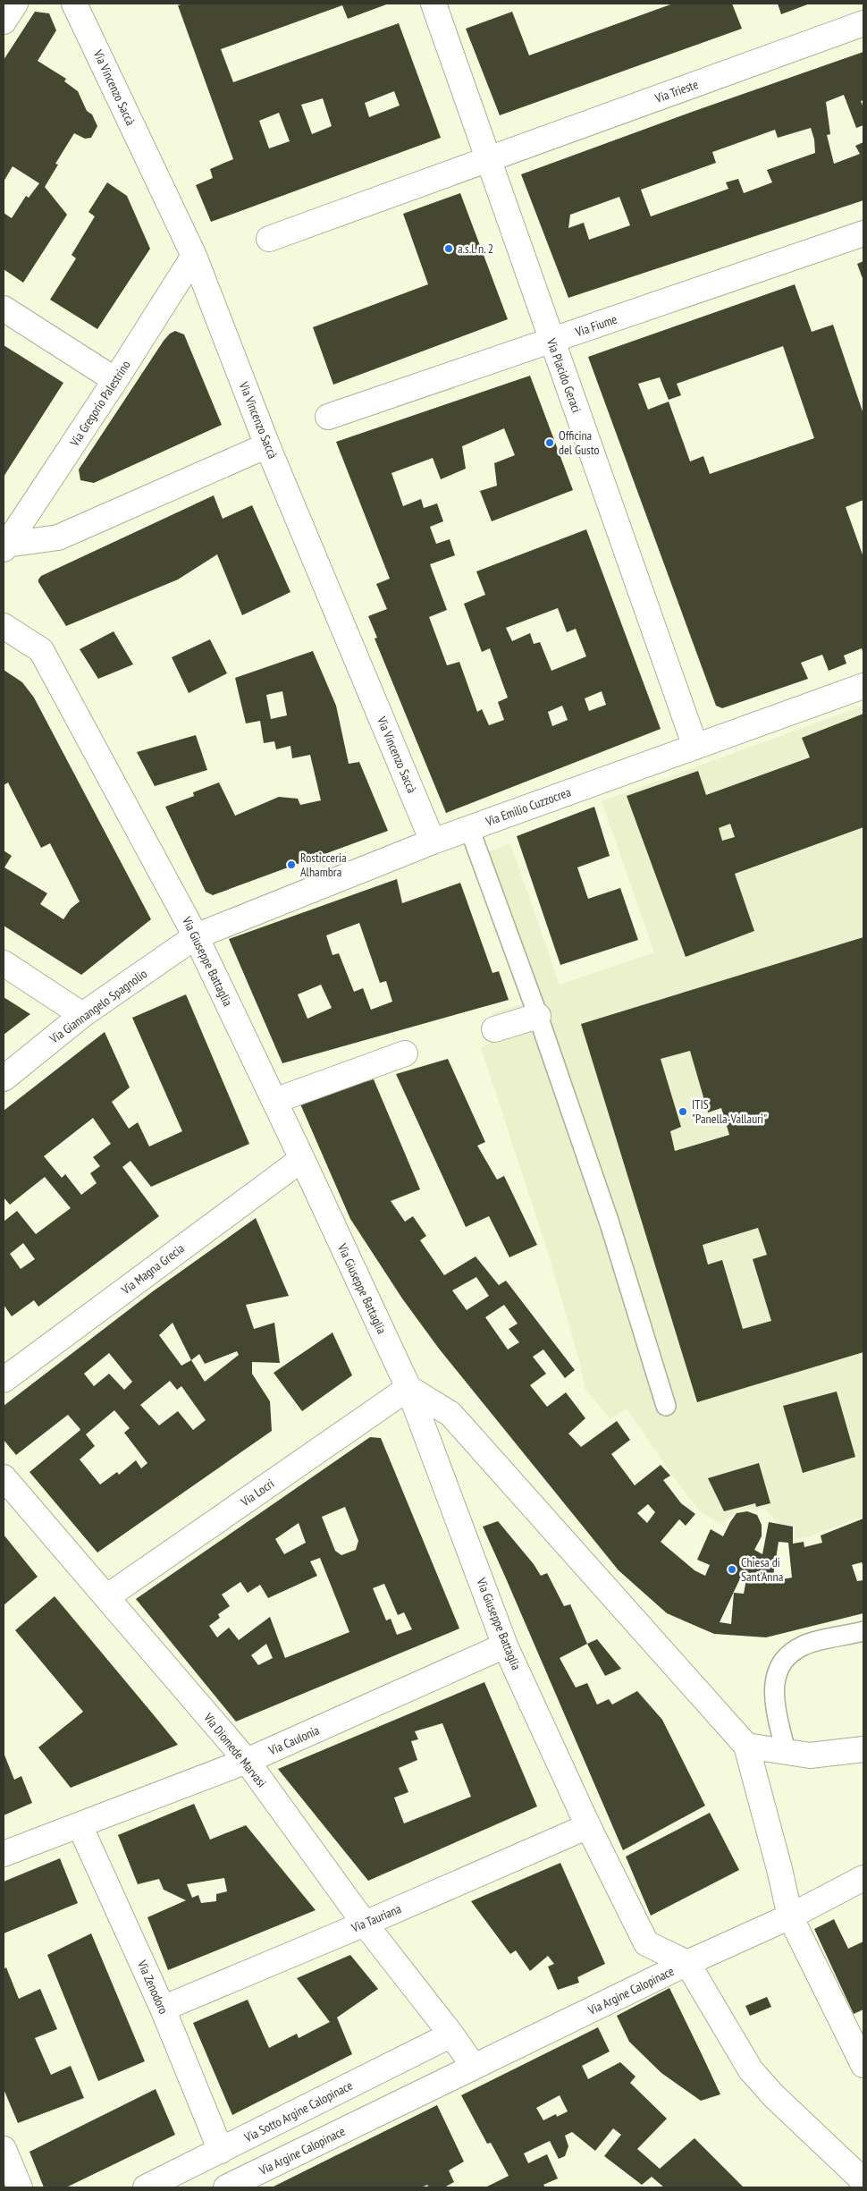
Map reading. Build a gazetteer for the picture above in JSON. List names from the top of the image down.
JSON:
{
  "streets": {
    "street": [
      "Via Vincenzo Saccà",
      "Via Trieste",
      "Via Fiume",
      "Via Placido Geraci",
      "Via Gregorio Palestrino",
      "Via Emilio Cuzzocrea",
      "Via Giuseppe Battaglia",
      "Via Giannangelo Spagnolio",
      "Via Magna Grecia",
      "Via Locri",
      "Via Caulonia",
      "Via Diomede Marvasi",
      "Via Tauriana",
      "Via Zenodoro",
      "Via Argine Calopinace",
      "Via Sotto Argine Calopinace"
    ]
  },
  "crossings": [
    ["Via Vincenzo Saccà", "Via Gregorio Palestrino"],
    ["Via Vincenzo Saccà", "Via Emilio Cuzzocrea"],
    ["Via Trieste", "Via Placido Geraci"],
    ["Via Fiume", "Via Placido Geraci"],
    ["Via Placido Geraci", "Via Emilio Cuzzocrea"],
    ["Via Emilio Cuzzocrea", "Via Giuseppe Battaglia"],
    ["Via Emilio Cuzzocrea", "Via Giannangelo Spagnolio"],
    ["Via Giuseppe Battaglia", "Via Giannangelo Spagnolio"],
    ["Via Giuseppe Battaglia", "Via Magna Grecia"],
    ["Via Giuseppe Battaglia", "Via Locri"],
    ["Via Giuseppe Battaglia", "Via Caulonia"],
    ["Via Giuseppe Battaglia", "Via Tauriana"],
    ["Via Giuseppe Battaglia", "Via Argine Calopinace"],
    ["Via Locri", "Via Diomede Marvasi"],
    ["Via Caulonia", "Via Diomede Marvasi"],
    ["Via Caulonia", "Via Zenodoro"],
    ["Via Diomede Marvasi", "Via Tauriana"],
    ["Via Diomede Marvasi", "Via Sotto Argine Calopinace"],
    ["Via Tauriana", "Via Zenodoro"],
    ["Via Zenodoro", "Via Sotto Argine Calopinace"]
  ],
  "places": [
    "a.s.l. n. 2",
    "Officina del Gusto",
    "Rosticceria Alhambra",
    "ITIS \"Panella-Vallauri\"",
    "Chiesa di Sant'Anna"
  ]
}
